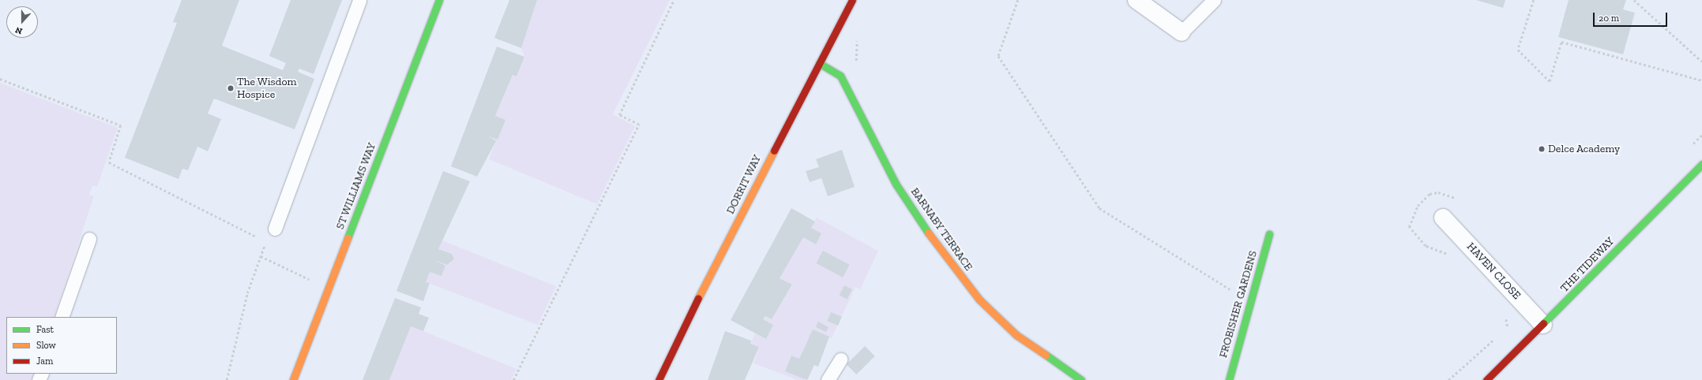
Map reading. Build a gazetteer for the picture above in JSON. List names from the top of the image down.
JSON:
{
  "streets": {
    "street": [
      "DORRIT WAY",
      "ST WILLIAMS WAY",
      "BARNABY TERRACE",
      "THE TIDEWAY",
      "HAVEN CLOSE",
      "FROBISHER GARDENS"
    ]
  },
  "crossings": [
    ["DORRIT WAY", "BARNABY TERRACE"],
    ["THE TIDEWAY", "HAVEN CLOSE"]
  ],
  "places": ["The Wisdom Hospice", "Delce Academy"],
  "legend": ["Fast", "Slow", "Jam"],
  "scale_bar": "20 m",
  "north": "bottom"
}
